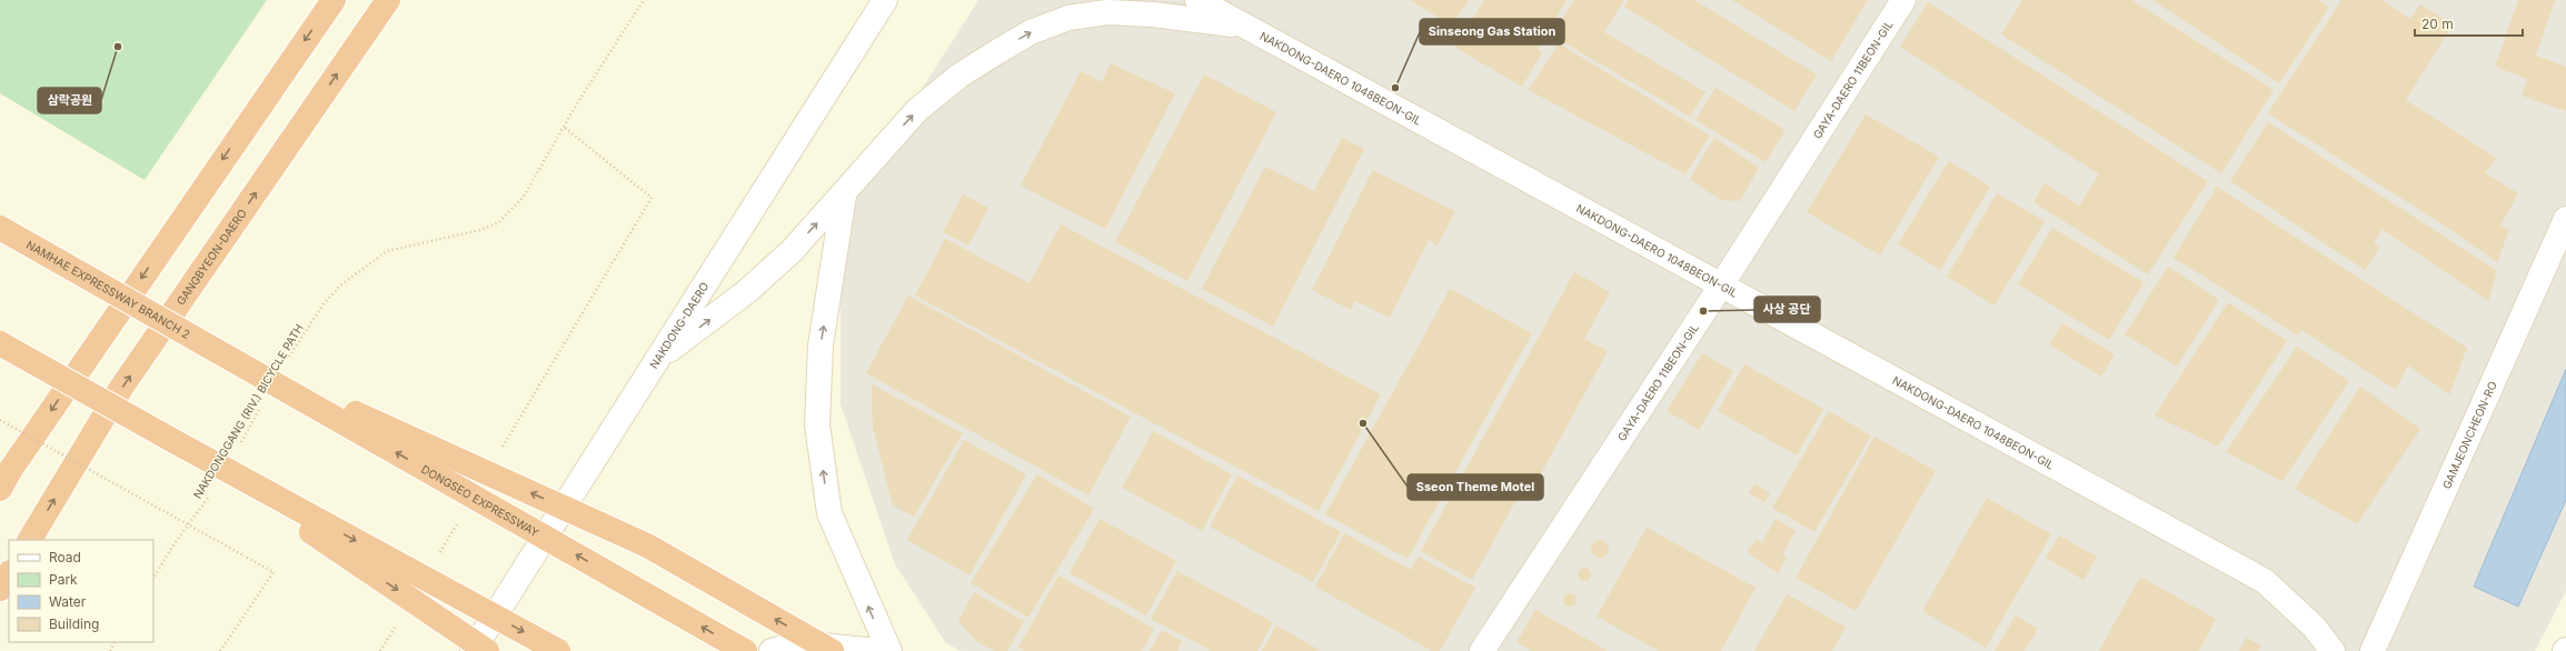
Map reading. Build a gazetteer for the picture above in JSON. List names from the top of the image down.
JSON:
{
  "streets": {
    "highway": ["GANGBYEON-DAERO", "NAMHAE EXPRESSWAY BRANCH 2", "DONGSEO EXPRESSWAY"],
    "street": [
      "NAKDONG-DAERO 1048BEON-GIL",
      "GAYA-DAERO 11BEON-GIL",
      "NAKDONG-DAERO",
      "GAMJEONCHEON-RO"
    ],
    "path": ["NAKDONGGANG (RIV.) BICYCLE PATH"]
  },
  "crossings": [
    ["NAKDONG-DAERO 1048BEON-GIL", "GAYA-DAERO 11BEON-GIL"],
    ["NAMHAE EXPRESSWAY BRANCH 2", "DONGSEO EXPRESSWAY"]
  ],
  "places": [
    "삼락공원",
    "Sinseong Gas Station",
    "사상 공단",
    "Sseon Theme Motel"
  ],
  "legend": [
    "Road",
    "Park",
    "Water",
    "Building"
  ],
  "scale_bar": "20 m"
}
